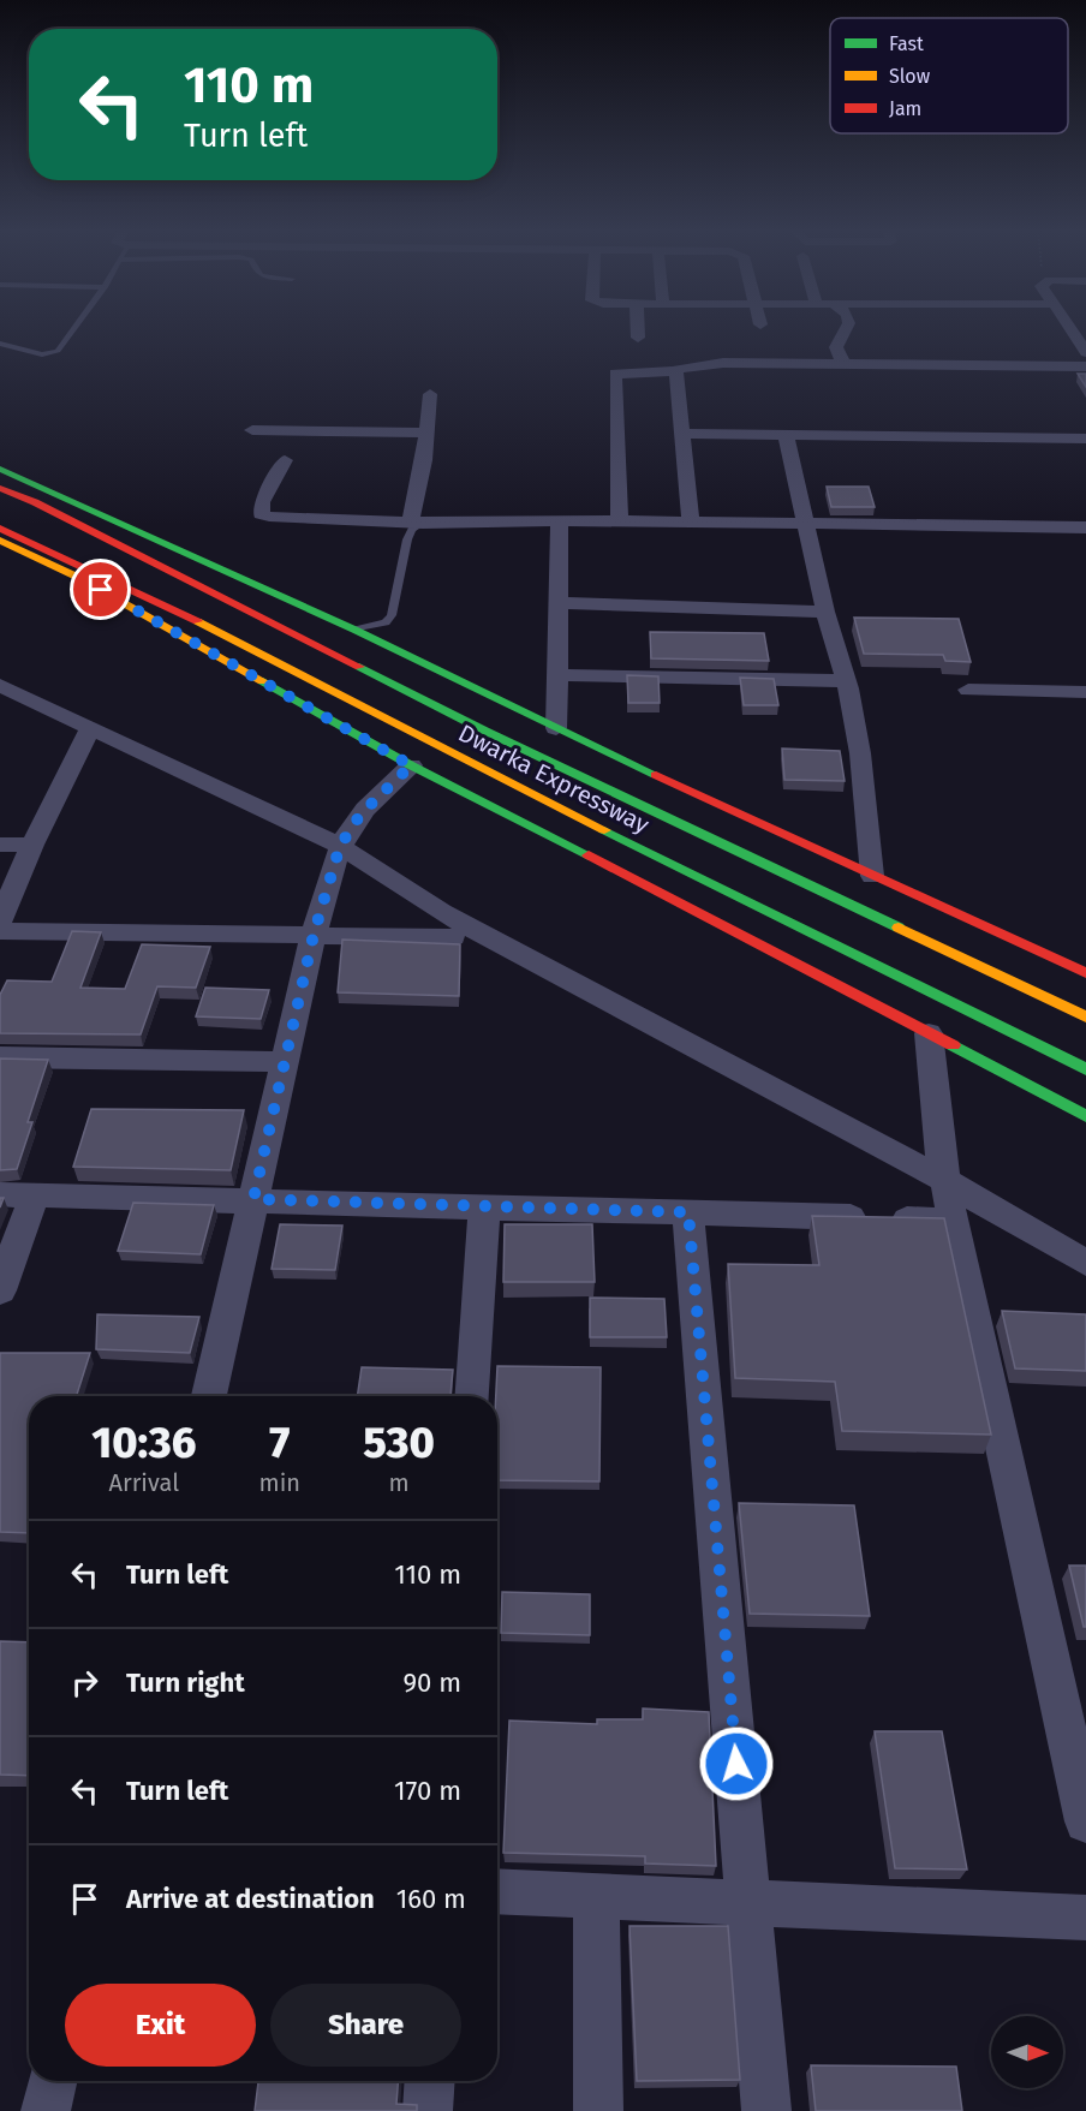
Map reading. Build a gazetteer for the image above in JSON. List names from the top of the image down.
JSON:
{
  "streets": {
    "main road": ["Dwarka Expressway"]
  },
  "legend": ["Fast", "Slow", "Jam"],
  "north": "right",
  "page": {
    "turn": ["110 m", "Turn left"],
    "eta": [
      "10:36",
      "Arrival",
      "7",
      "min",
      "530",
      "m"
    ],
    "list": [
      {
        "name": "Turn left",
        "value": "110 m"
      },
      {
        "name": "Turn right",
        "value": "90 m"
      },
      {
        "name": "Turn left",
        "value": "170 m"
      },
      {
        "name": "Arrive at destination",
        "value": "160 m"
      }
    ],
    "buttons": ["Exit", "Share"]
  }
}
